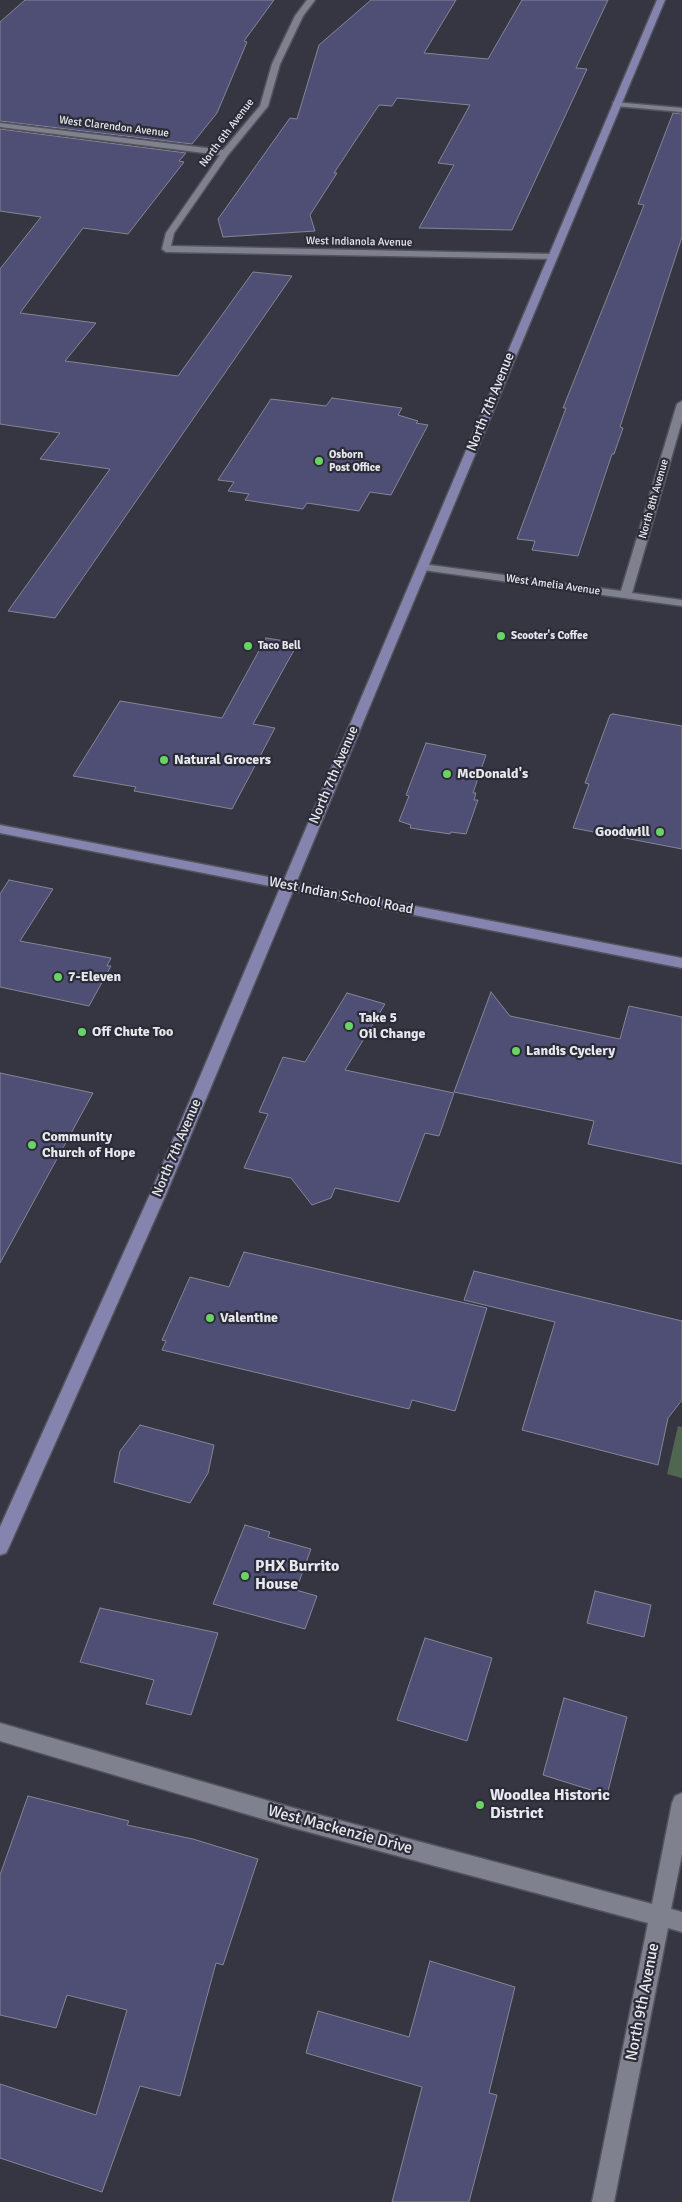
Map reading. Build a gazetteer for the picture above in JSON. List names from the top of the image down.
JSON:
{
  "streets": {
    "main road": ["North 7th Avenue", "West Indian School Road"],
    "street": [
      "West Clarendon Avenue",
      "North 6th Avenue",
      "West Indianola Avenue",
      "North 8th Avenue",
      "West Amelia Avenue",
      "West Mackenzie Drive",
      "North 9th Avenue"
    ]
  },
  "crossings": [
    ["West Clarendon Avenue", "North 6th Avenue"],
    ["North 6th Avenue", "West Indianola Avenue"],
    ["West Indianola Avenue", "North 7th Avenue"],
    ["North 7th Avenue", "West Amelia Avenue"],
    ["North 7th Avenue", "West Indian School Road"],
    ["North 8th Avenue", "West Amelia Avenue"],
    ["West Mackenzie Drive", "North 9th Avenue"]
  ],
  "places": [
    "Osborn Post Office",
    "Scooter's Coffee",
    "Taco Bell",
    "Natural Grocers",
    "McDonald's",
    "Goodwill",
    "7-Eleven",
    "Take 5 Oil Change",
    "Off Chute Too",
    "Landis Cyclery",
    "Community Church of Hope",
    "Valentine",
    "PHX Burrito House",
    "Woodlea Historic District"
  ]
}
